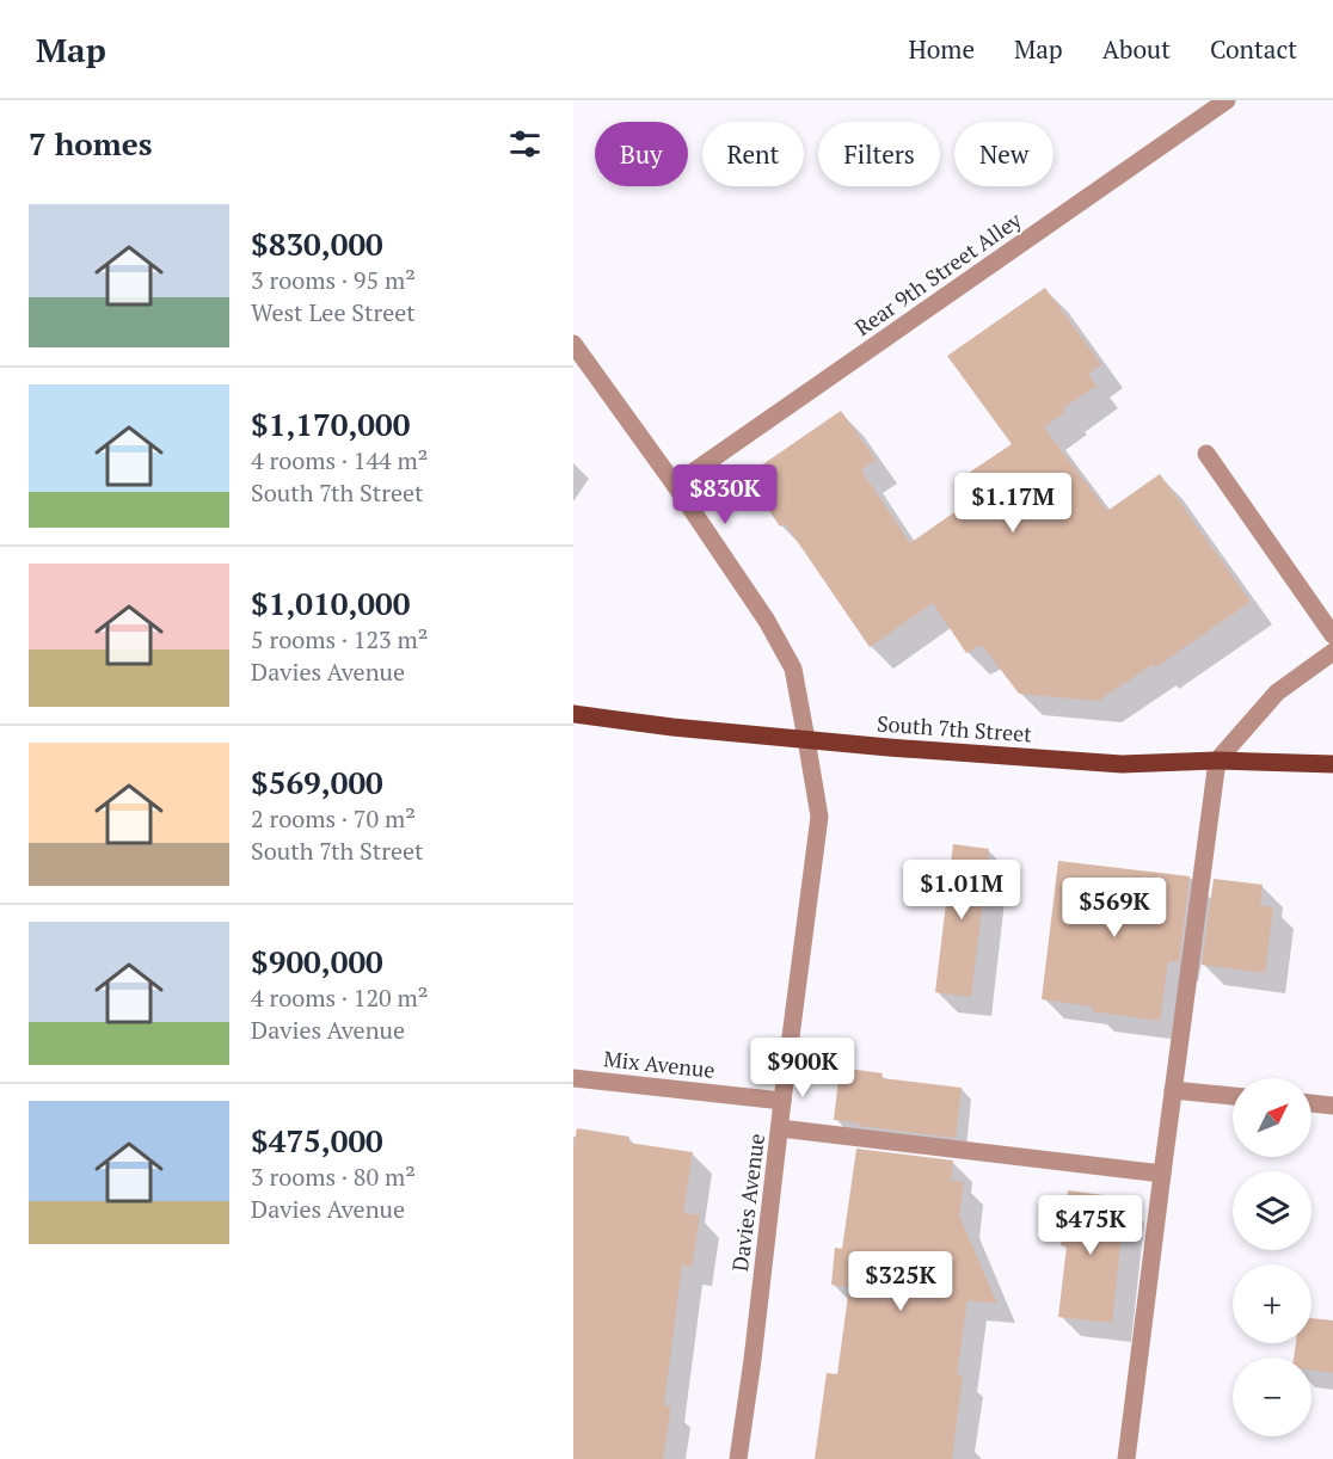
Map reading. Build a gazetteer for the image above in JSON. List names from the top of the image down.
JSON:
{
  "streets": {
    "main road": ["South 7th Street"],
    "street": ["Rear 9th Street Alley", "Mix Avenue", "Davies Avenue"]
  },
  "crossings": [
    ["Rear 9th Street Alley", "Davies Avenue"],
    ["South 7th Street", "Davies Avenue"],
    ["Mix Avenue", "Davies Avenue"]
  ],
  "north": "top right",
  "page": {
    "header": "Map",
    "nav": [
      "Home",
      "Map",
      "About",
      "Contact"
    ],
    "heading": "7 homes",
    "chip": [
      "Buy",
      "Rent",
      "Filters",
      "New"
    ],
    "list": [
      {
        "name": "$830,000",
        "note": "3 rooms · 95 m² · West Lee Street"
      },
      {
        "name": "$1,170,000",
        "note": "4 rooms · 144 m² · South 7th Street"
      },
      {
        "name": "$1,010,000",
        "note": "5 rooms · 123 m² · Davies Avenue"
      },
      {
        "name": "$569,000",
        "note": "2 rooms · 70 m² · South 7th Street"
      },
      {
        "name": "$900,000",
        "note": "4 rooms · 120 m² · Davies Avenue"
      },
      {
        "name": "$475,000",
        "note": "3 rooms · 80 m² · Davies Avenue"
      }
    ],
    "price": [
      "$830K",
      "$1.17M",
      "$1.01M",
      "$569K",
      "$900K",
      "$475K",
      "$325K"
    ],
    "map_buttons": ["+", "−"]
  }
}
